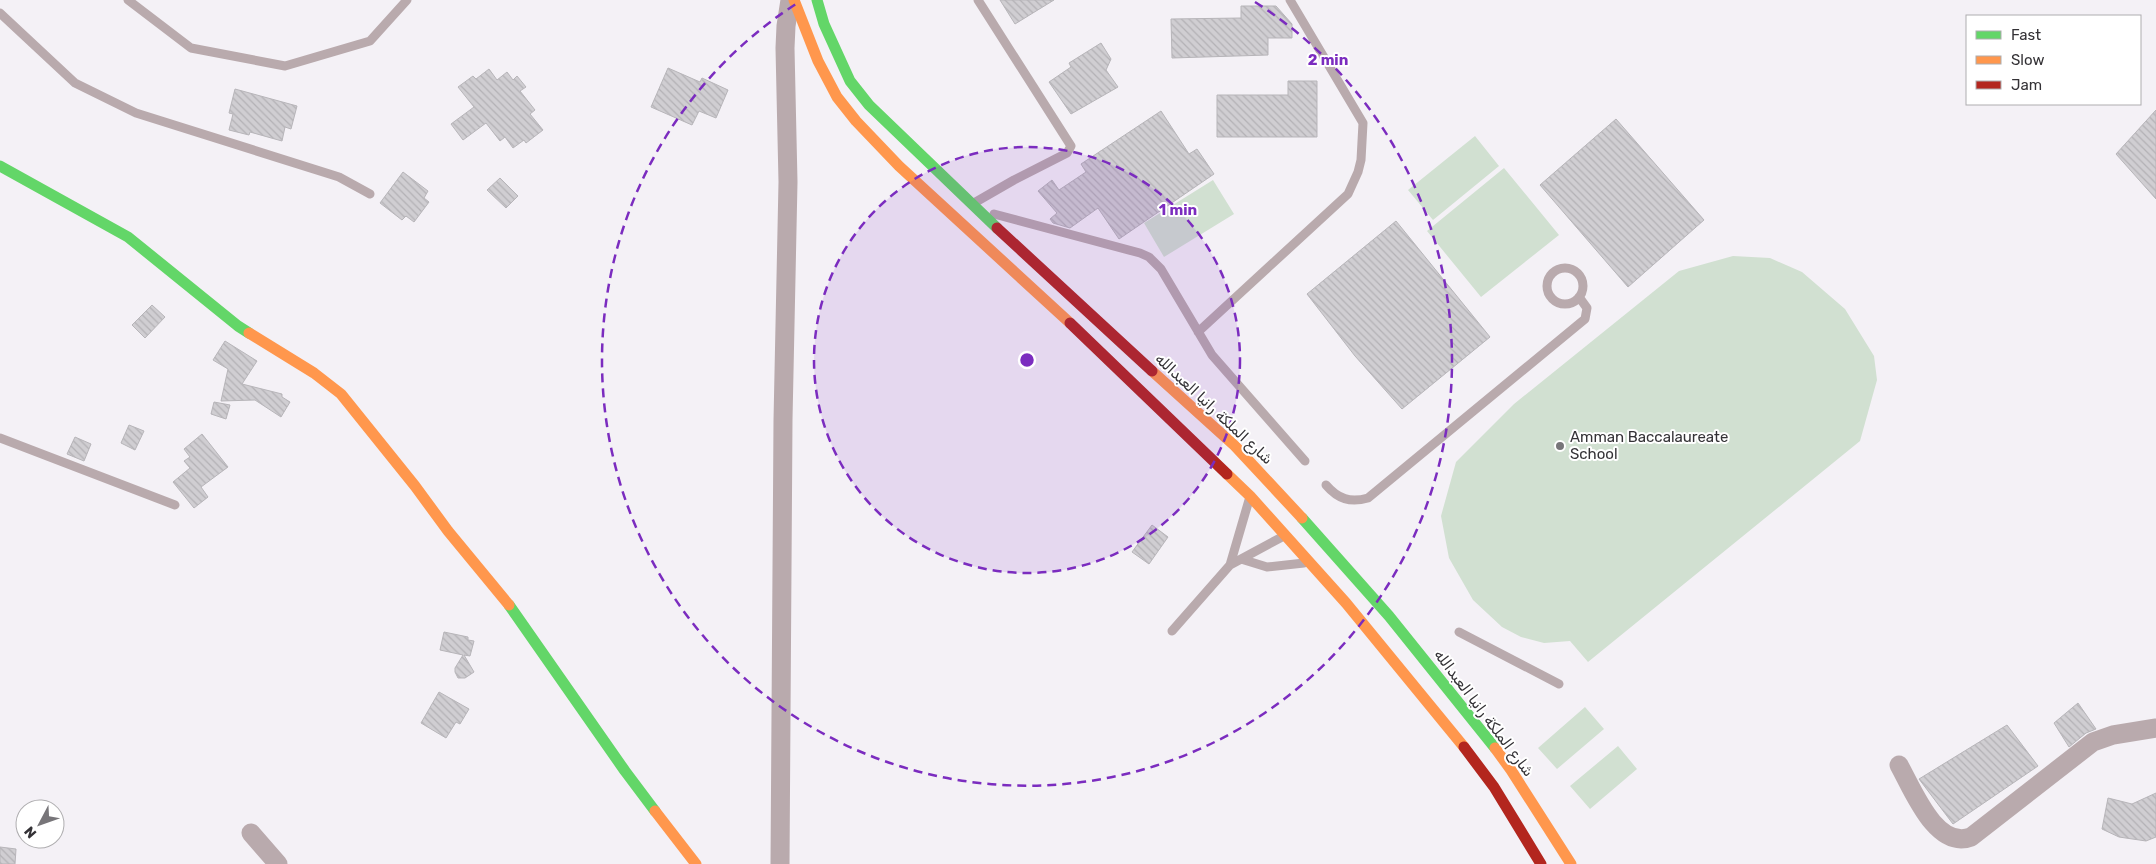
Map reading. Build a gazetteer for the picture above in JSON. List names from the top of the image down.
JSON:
{
  "streets": {
    "main road": ["شارع الملكة رانيا العبدالله"]
  },
  "places": ["Amman Baccalaureate School"],
  "legend": ["Fast", "Slow", "Jam"],
  "north": "bottom left",
  "rings": ["2 min", "1 min"]
}
